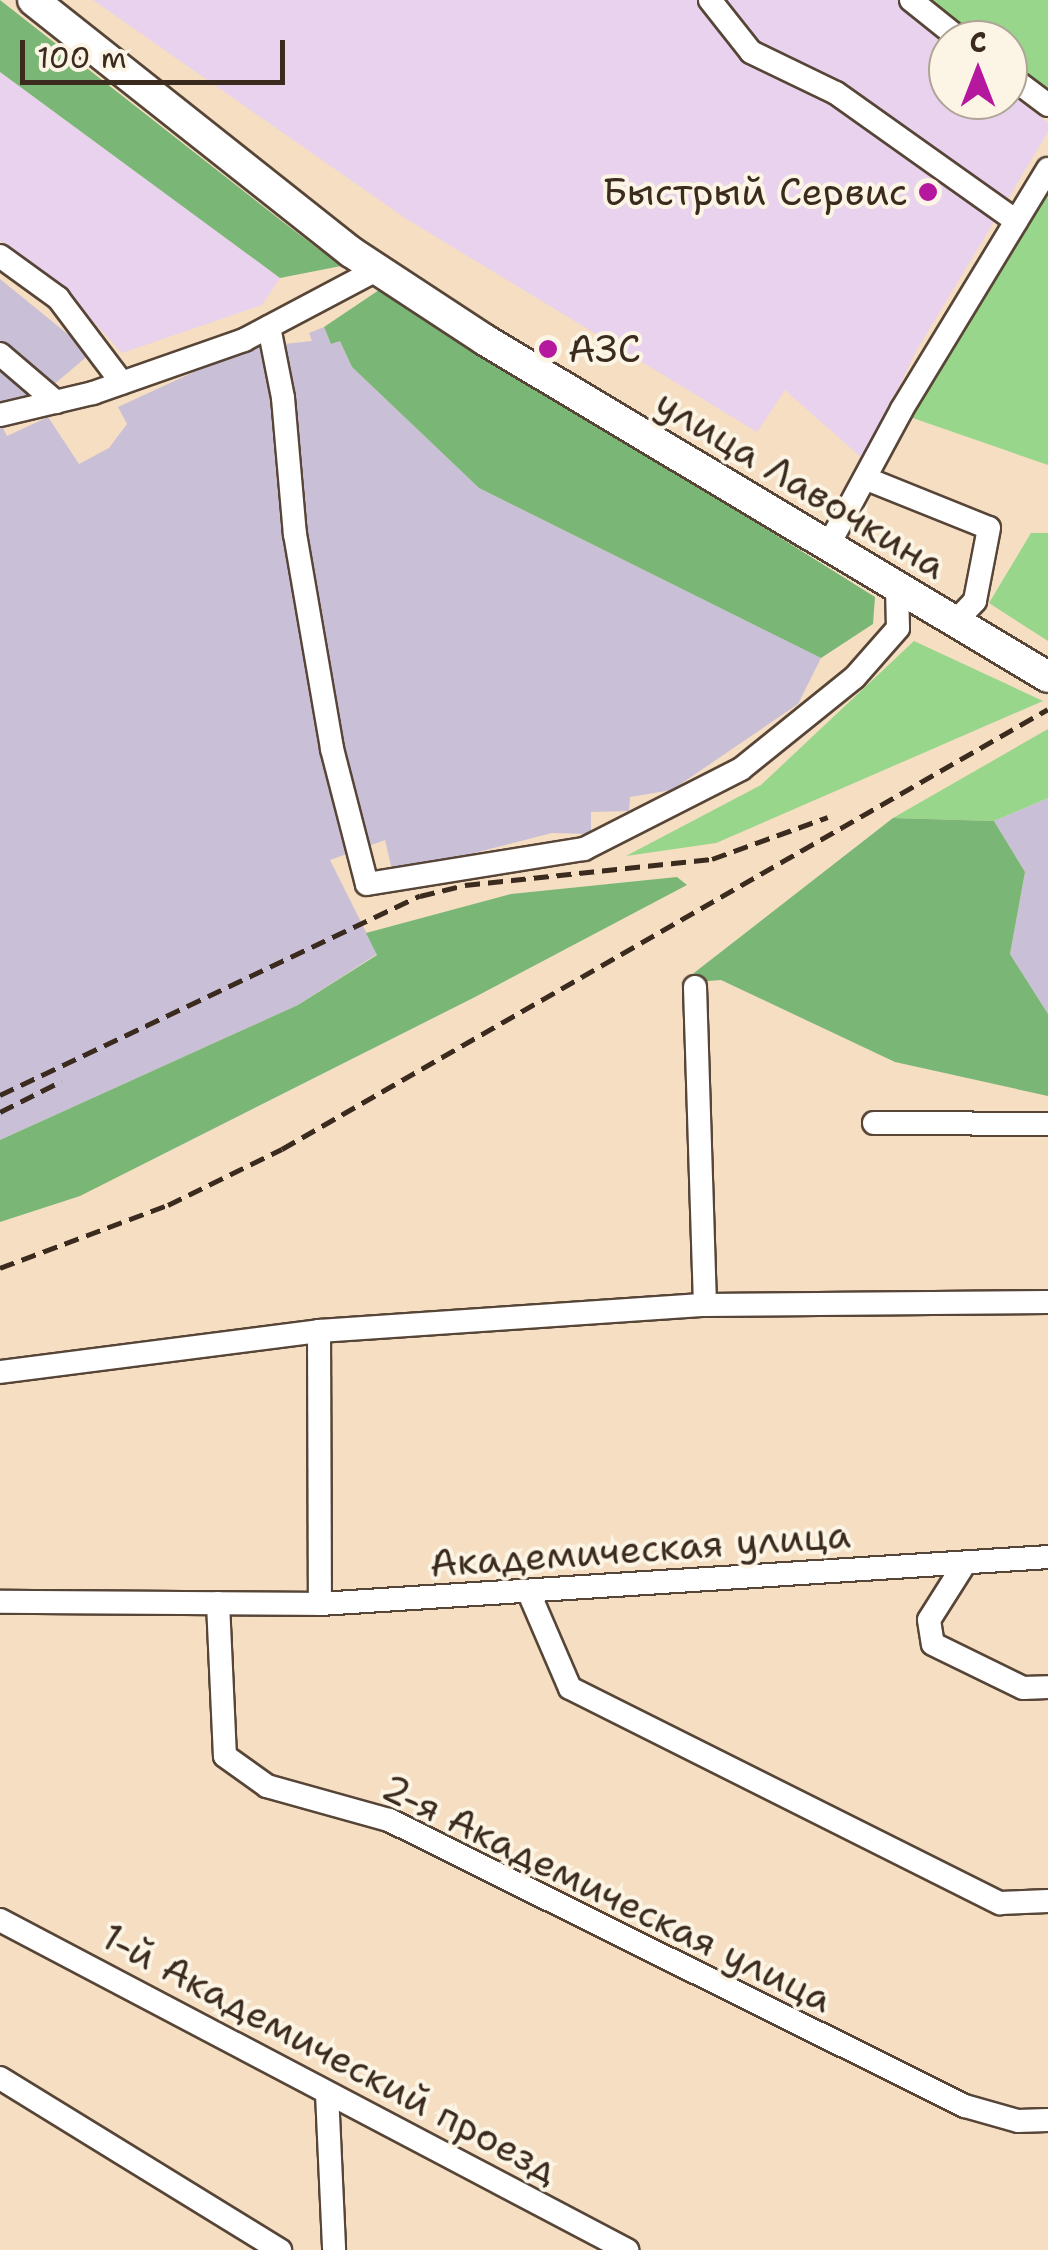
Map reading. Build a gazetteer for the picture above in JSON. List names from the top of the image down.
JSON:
{
  "streets": {
    "main road": ["улица Лавочкина"],
    "street": ["Академическая улица", "2-я Академическая улица", "1-й Академический проезд"]
  },
  "crossings": [
    ["Академическая улица", "2-я Академическая улица"]
  ],
  "places": ["Быстрый Сервис", "АЗС"],
  "scale_bar": "100 m",
  "north": "top"
}
